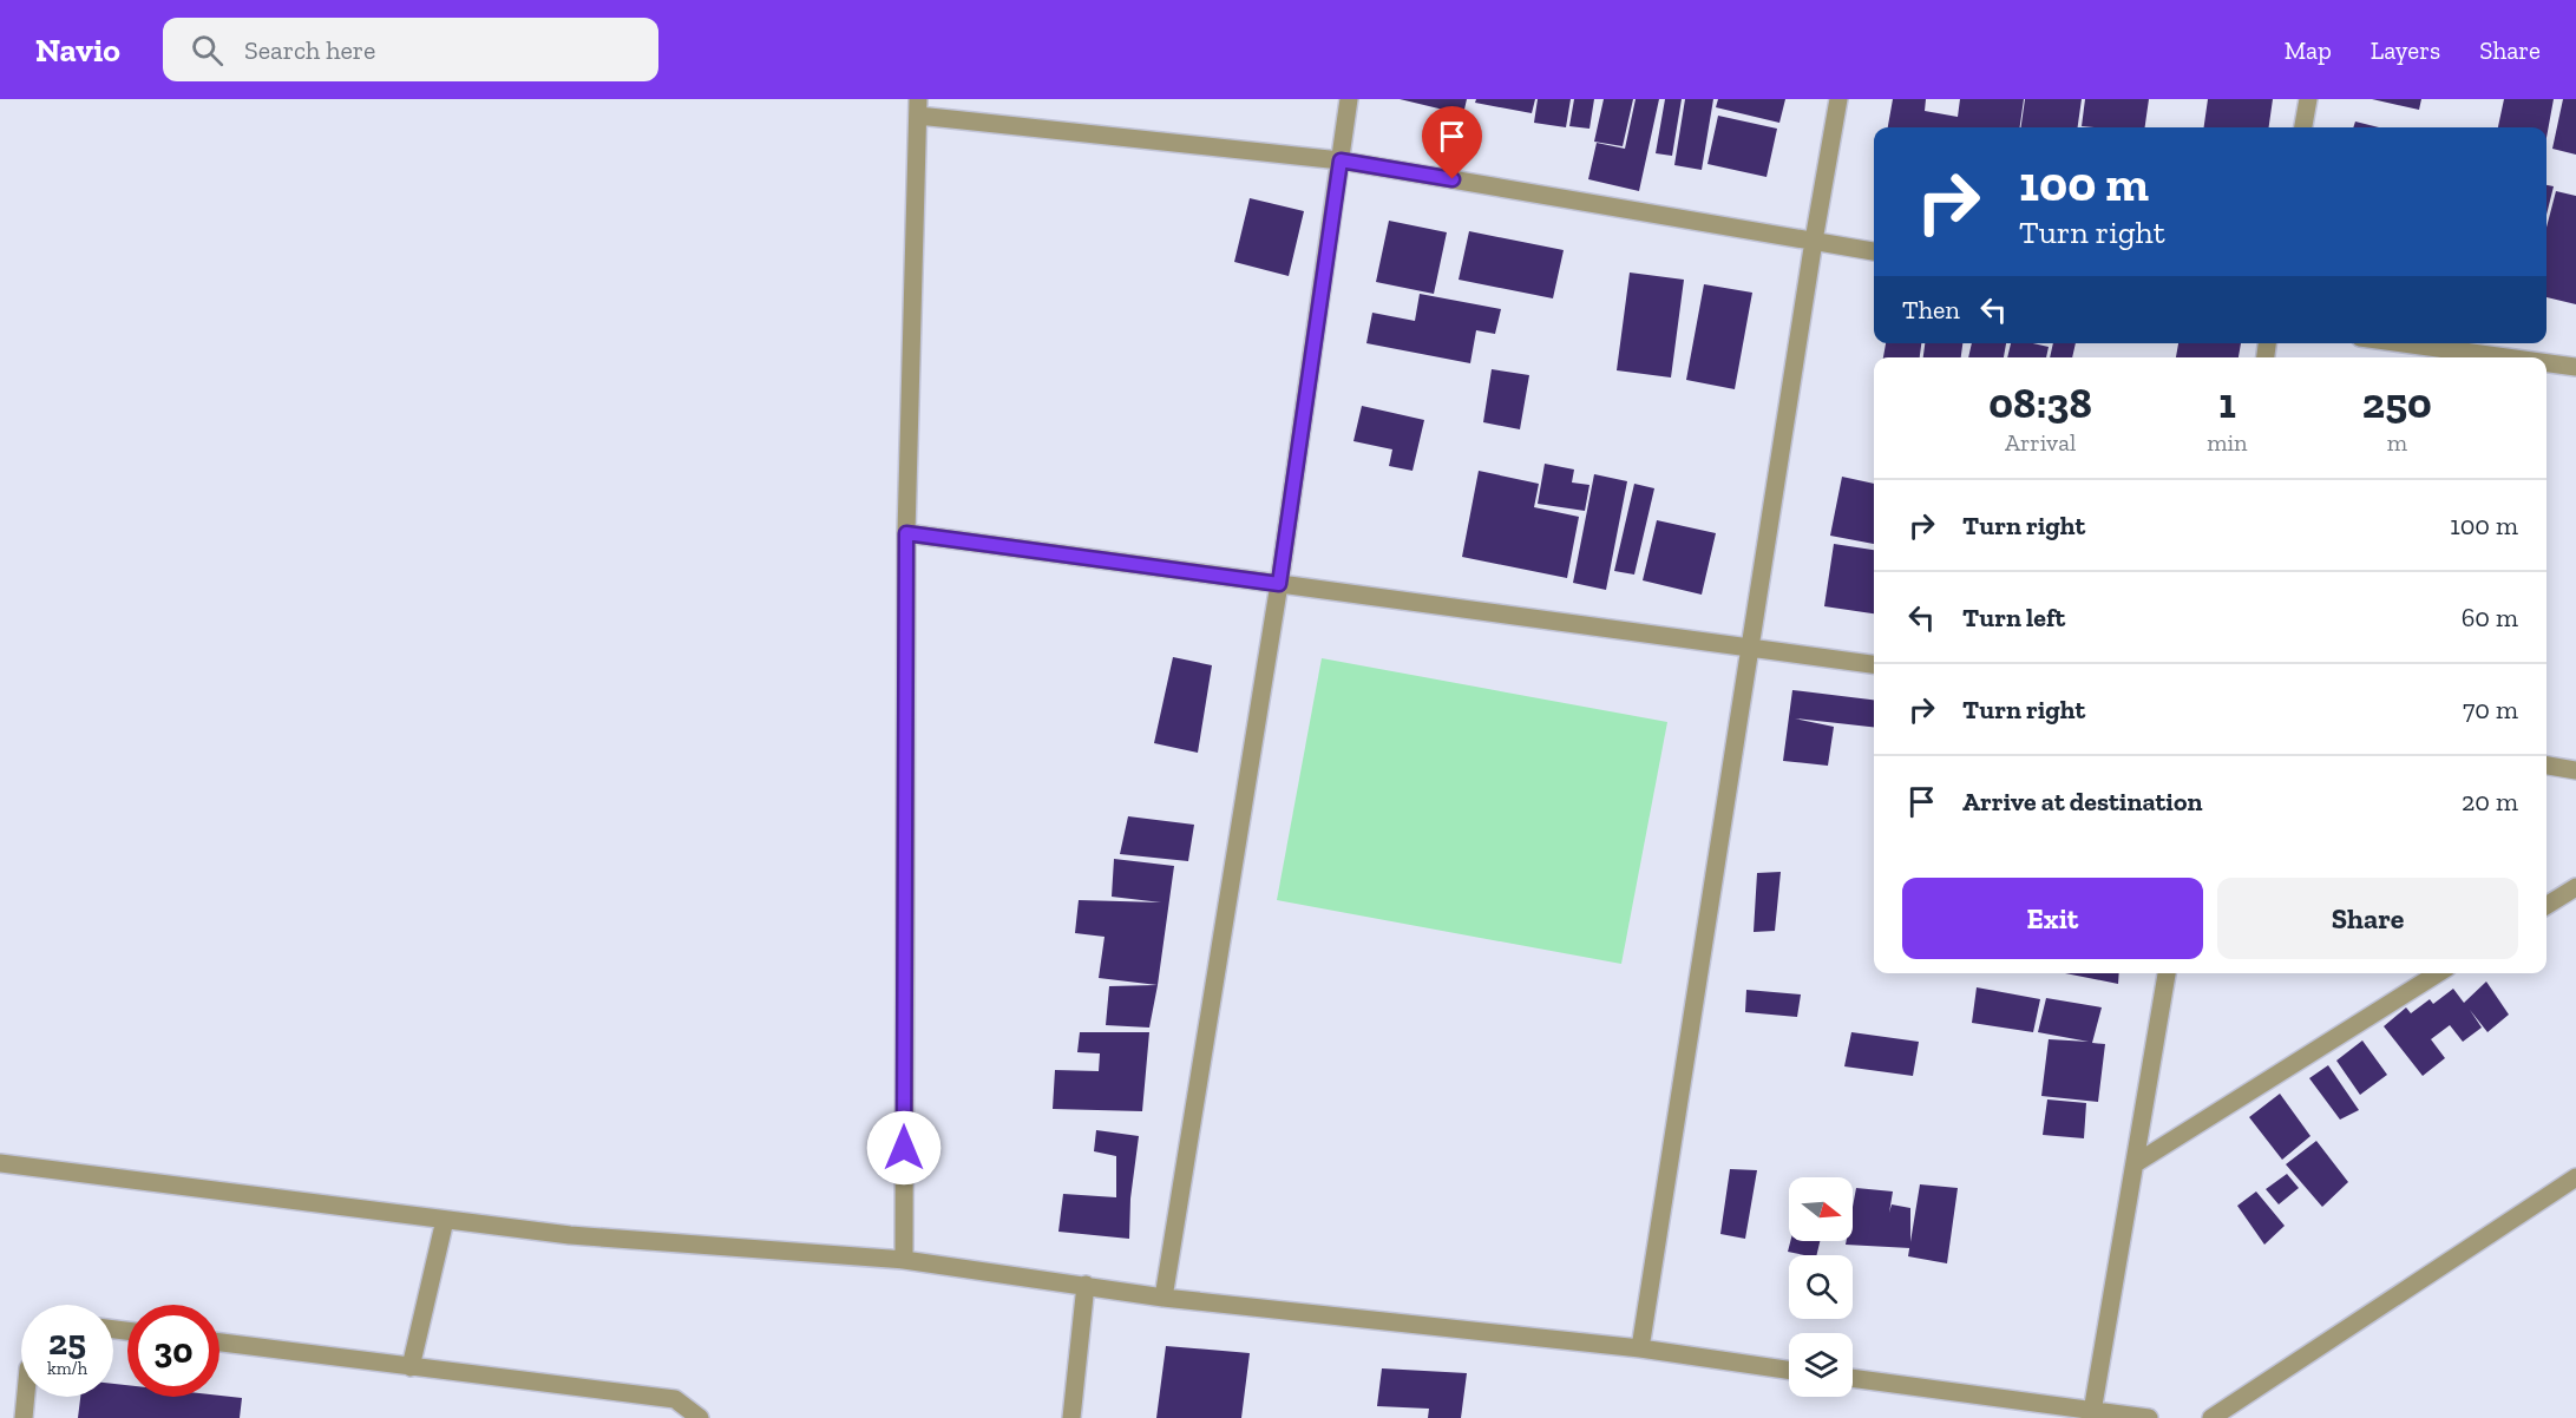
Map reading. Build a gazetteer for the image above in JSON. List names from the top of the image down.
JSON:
{
  "north": "right",
  "page": {
    "header": "Navio",
    "search": "Search here",
    "nav": ["Map", "Layers", "Share"],
    "turn": ["100 m", "Turn right"],
    "then": "Then",
    "eta": [
      "08:38",
      "Arrival",
      "1",
      "min",
      "250",
      "m"
    ],
    "list": [
      {
        "name": "Turn right",
        "value": "100 m"
      },
      {
        "name": "Turn left",
        "value": "60 m"
      },
      {
        "name": "Turn right",
        "value": "70 m"
      },
      {
        "name": "Arrive at destination",
        "value": "20 m"
      }
    ],
    "buttons": ["Exit", "Share"],
    "speed": "25 km/h",
    "limit": "30"
  }
}
